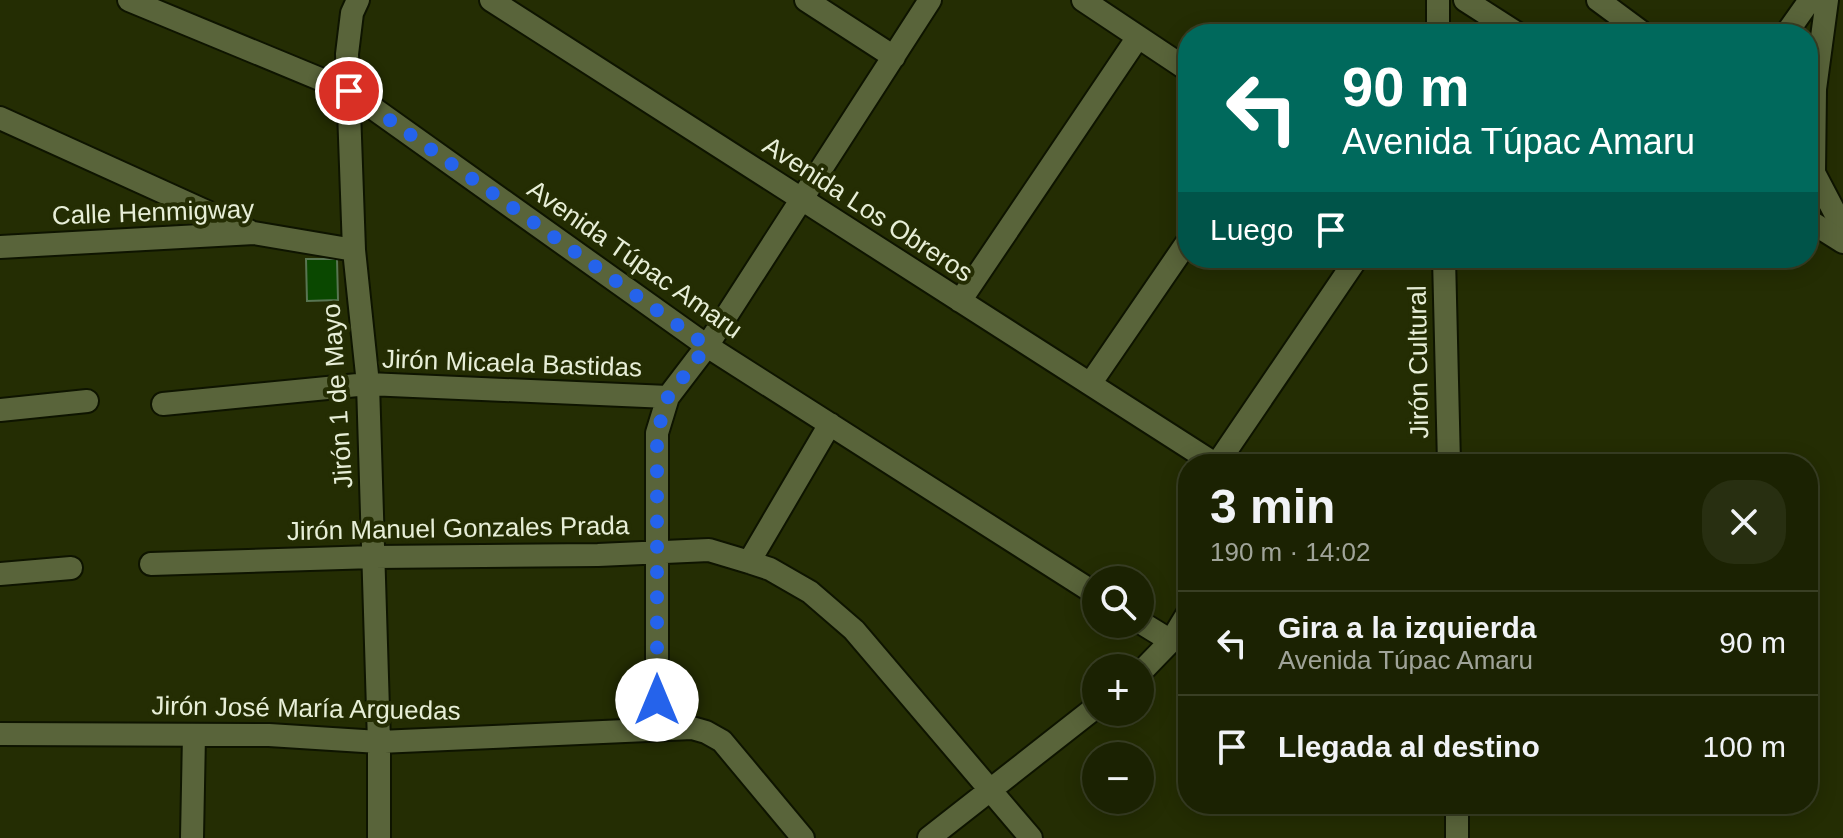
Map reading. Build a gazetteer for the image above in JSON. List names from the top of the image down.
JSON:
{
  "streets": {
    "street": [
      "Avenida Los Obreros",
      "Calle Henmigway",
      "Avenida Túpac Amaru",
      "Jirón Cultural",
      "Jirón Micaela Bastidas",
      "Jirón 1 de Mayo",
      "Jirón Manuel Gonzales Prada",
      "Jirón José María Arguedas"
    ]
  },
  "crossings": [
    ["Calle Henmigway", "Jirón 1 de Mayo"],
    ["Avenida Túpac Amaru", "Jirón 1 de Mayo"],
    ["Jirón Micaela Bastidas", "Jirón 1 de Mayo"],
    ["Jirón 1 de Mayo", "Jirón Manuel Gonzales Prada"],
    ["Jirón 1 de Mayo", "Jirón José María Arguedas"]
  ],
  "page": {
    "turn": ["90 m", "Avenida Túpac Amaru"],
    "then": "Luego",
    "heading": ["3 min", "190 m · 14:02"],
    "map_buttons": ["+", "−"],
    "list": [
      {
        "name": "Gira a la izquierda",
        "note": "Avenida Túpac Amaru",
        "value": "90 m"
      },
      {
        "name": "Llegada al destino",
        "value": "100 m"
      }
    ]
  }
}
